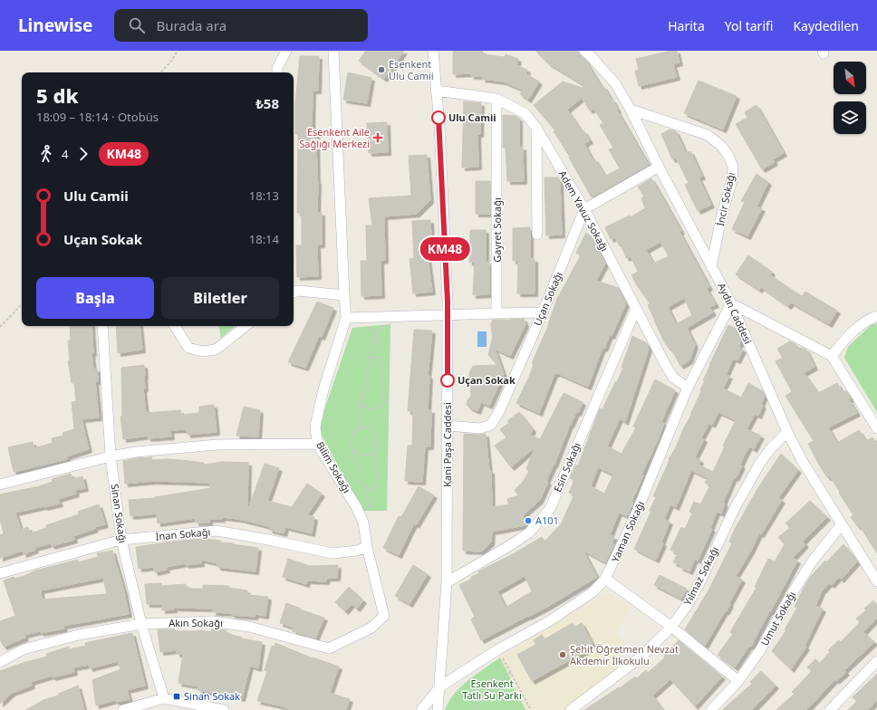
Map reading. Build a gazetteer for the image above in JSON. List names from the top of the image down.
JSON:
{
  "streets": {
    "street": [
      "İncir Sokağı",
      "Adem Yavuz Sokağı",
      "Gayret Sokağı",
      "Uçan Sokağı",
      "Aydın Caddesi",
      "Kani Paşa Caddesi",
      "Bilim Sokağı",
      "Esin Sokağı",
      "Sinan Sokağı",
      "Yaman Sokağı",
      "İnan Sokağı",
      "Yılmaz Sokağı",
      "Umut Sokağı",
      "Akın Sokağı"
    ]
  },
  "crossings": [
    ["İncir Sokağı", "Aydın Caddesi"],
    ["Adem Yavuz Sokağı", "Gayret Sokağı"],
    ["Adem Yavuz Sokağı", "Uçan Sokağı"],
    ["Adem Yavuz Sokağı", "Kani Paşa Caddesi"],
    ["Adem Yavuz Sokağı", "Esin Sokağı"],
    ["Adem Yavuz Sokağı", "Yaman Sokağı"],
    ["Uçan Sokağı", "Kani Paşa Caddesi"],
    ["Aydın Caddesi", "Yaman Sokağı"],
    ["Aydın Caddesi", "Yılmaz Sokağı"],
    ["Aydın Caddesi", "Umut Sokağı"],
    ["Kani Paşa Caddesi", "Esin Sokağı"],
    ["Kani Paşa Caddesi", "Yaman Sokağı"],
    ["Bilim Sokağı", "İnan Sokağı"],
    ["Bilim Sokağı", "Akın Sokağı"],
    ["Sinan Sokağı", "İnan Sokağı"],
    ["Sinan Sokağı", "Akın Sokağı"]
  ],
  "parks": ["Esenkent Tatlı Su Parkı"],
  "places": {
    "other": [
      "Esenkent Ulu Camii",
      "Ulu Camii",
      "Uçan Sokak",
      "A101",
      "Şehit Öğretmen Nevzat Akdemir İlkokulu"
    ],
    "health": ["Esenkent Aile Sağlığı Merkezi"],
    "transit": ["Sinan Sokak"]
  },
  "lines": ["bus line KM48"],
  "north": "bottom right",
  "page": {
    "header": "Linewise",
    "search": "Burada ara",
    "nav": ["Harita", "Yol tarifi", "Kaydedilen"],
    "on_map": "KM48",
    "heading": ["5 dk", "18:09 – 18:14 · Otobüs", "₺58"],
    "legs": ["4", "KM48"],
    "list": [
      {
        "name": "Ulu Camii",
        "value": "18:13"
      },
      {
        "name": "Uçan Sokak",
        "value": "18:14"
      }
    ],
    "buttons": ["Başla", "Biletler"]
  }
}
